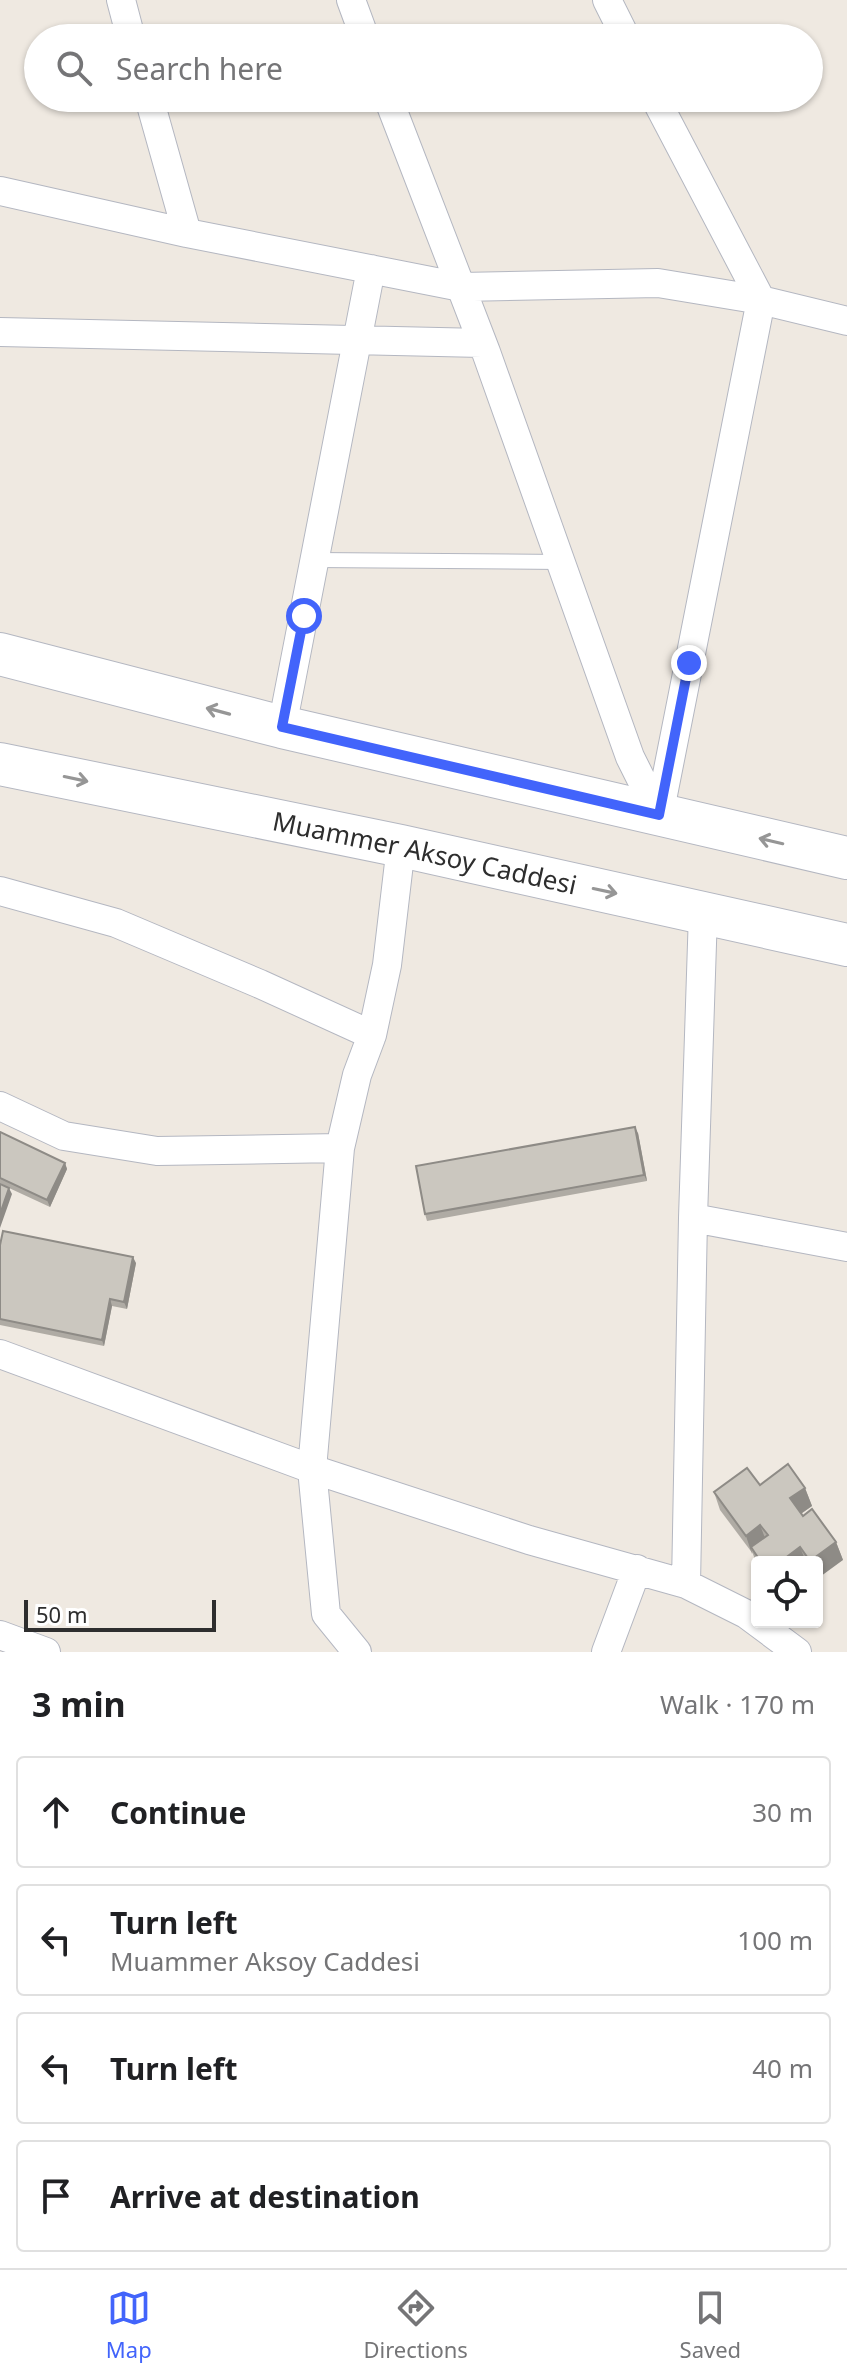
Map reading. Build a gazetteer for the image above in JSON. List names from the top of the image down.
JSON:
{
  "streets": {
    "main road": ["Muammer Aksoy Caddesi"]
  },
  "scale_bar": "50 m",
  "page": {
    "search": "Search here",
    "scale": "50 m",
    "heading": ["3 min", "Walk · 170 m"],
    "list": [
      ["Continue", "30 m"],
      ["Turn left", "Muammer Aksoy Caddesi", "100 m"],
      ["Turn left", "40 m"],
      "Arrive at destination"
    ],
    "nav": ["Map", "Directions", "Saved"]
  }
}
